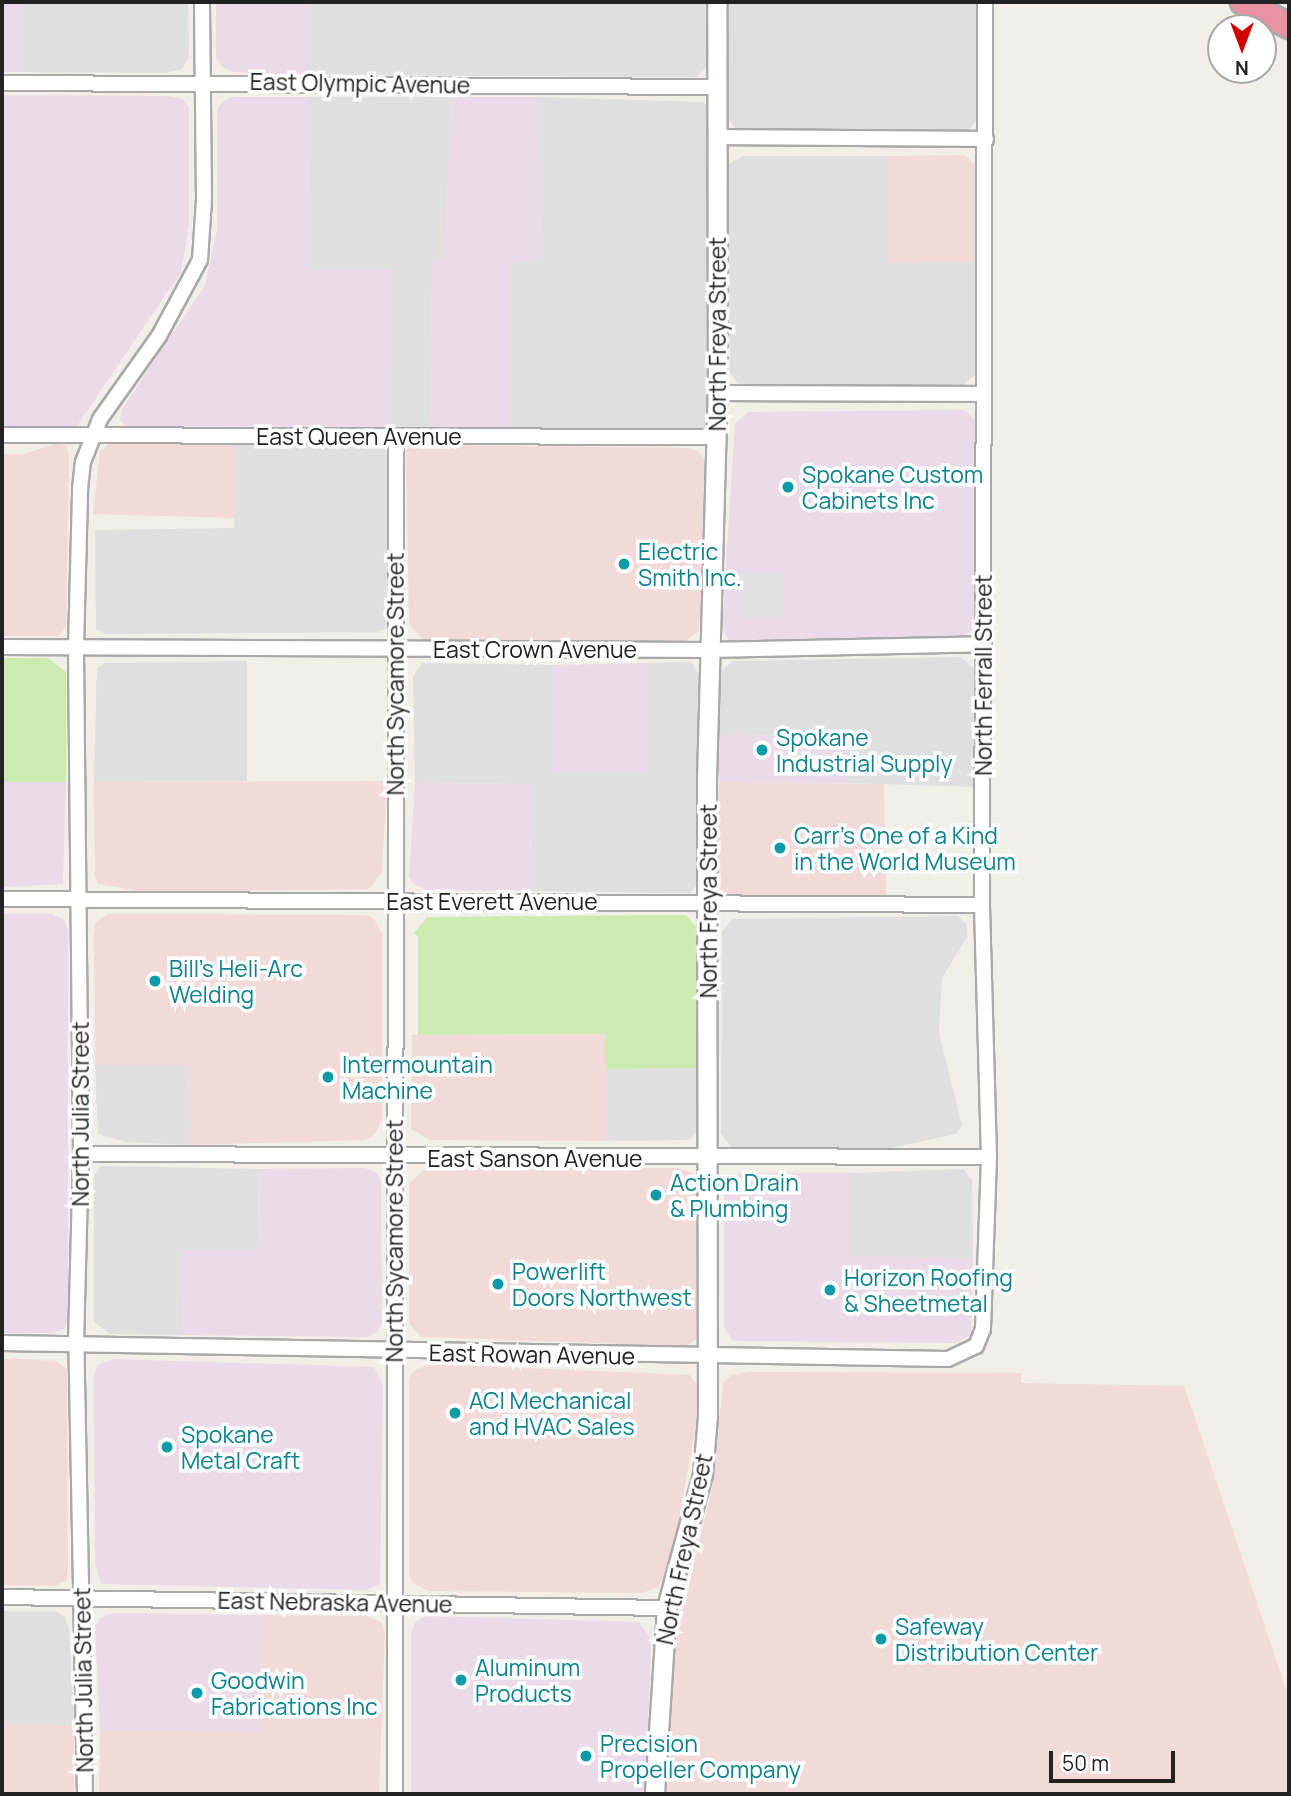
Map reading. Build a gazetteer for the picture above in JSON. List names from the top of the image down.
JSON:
{
  "streets": {
    "street": [
      "East Olympic Avenue",
      "North Freya Street",
      "East Queen Avenue",
      "East Crown Avenue",
      "North Sycamore Street",
      "North Ferrall Street",
      "East Everett Avenue",
      "North Julia Street",
      "East Sanson Avenue",
      "East Rowan Avenue",
      "East Nebraska Avenue"
    ]
  },
  "crossings": [
    ["East Olympic Avenue", "North Freya Street"],
    ["East Olympic Avenue", "North Julia Street"],
    ["North Freya Street", "East Queen Avenue"],
    ["North Freya Street", "East Crown Avenue"],
    ["North Freya Street", "East Everett Avenue"],
    ["North Freya Street", "East Sanson Avenue"],
    ["North Freya Street", "East Rowan Avenue"],
    ["North Freya Street", "East Nebraska Avenue"],
    ["East Queen Avenue", "North Sycamore Street"],
    ["East Queen Avenue", "North Julia Street"],
    ["East Crown Avenue", "North Sycamore Street"],
    ["East Crown Avenue", "North Ferrall Street"],
    ["East Crown Avenue", "North Julia Street"],
    ["North Sycamore Street", "East Everett Avenue"],
    ["North Sycamore Street", "East Sanson Avenue"],
    ["North Sycamore Street", "East Rowan Avenue"],
    ["North Sycamore Street", "East Nebraska Avenue"],
    ["North Ferrall Street", "East Everett Avenue"],
    ["North Ferrall Street", "East Sanson Avenue"],
    ["North Ferrall Street", "East Rowan Avenue"],
    ["East Everett Avenue", "North Julia Street"],
    ["North Julia Street", "East Sanson Avenue"],
    ["North Julia Street", "East Rowan Avenue"],
    ["North Julia Street", "East Nebraska Avenue"]
  ],
  "places": [
    "Spokane Custom Cabinets Inc",
    "Electric Smith Inc.",
    "Spokane Industrial Supply",
    "Carr's One of a Kind in the World Museum",
    "Bill's Heli-Arc Welding",
    "Intermountain Machine",
    "Action Drain & Plumbing",
    "Powerlift Doors Northwest",
    "Horizon Roofing & Sheetmetal",
    "ACI Mechanical and HVAC Sales",
    "Spokane Metal Craft",
    "Safeway Distribution Center",
    "Aluminum Products",
    "Goodwin Fabrications Inc",
    "Precision Propeller Company"
  ],
  "scale_bar": "50 m",
  "north": "bottom"
}
